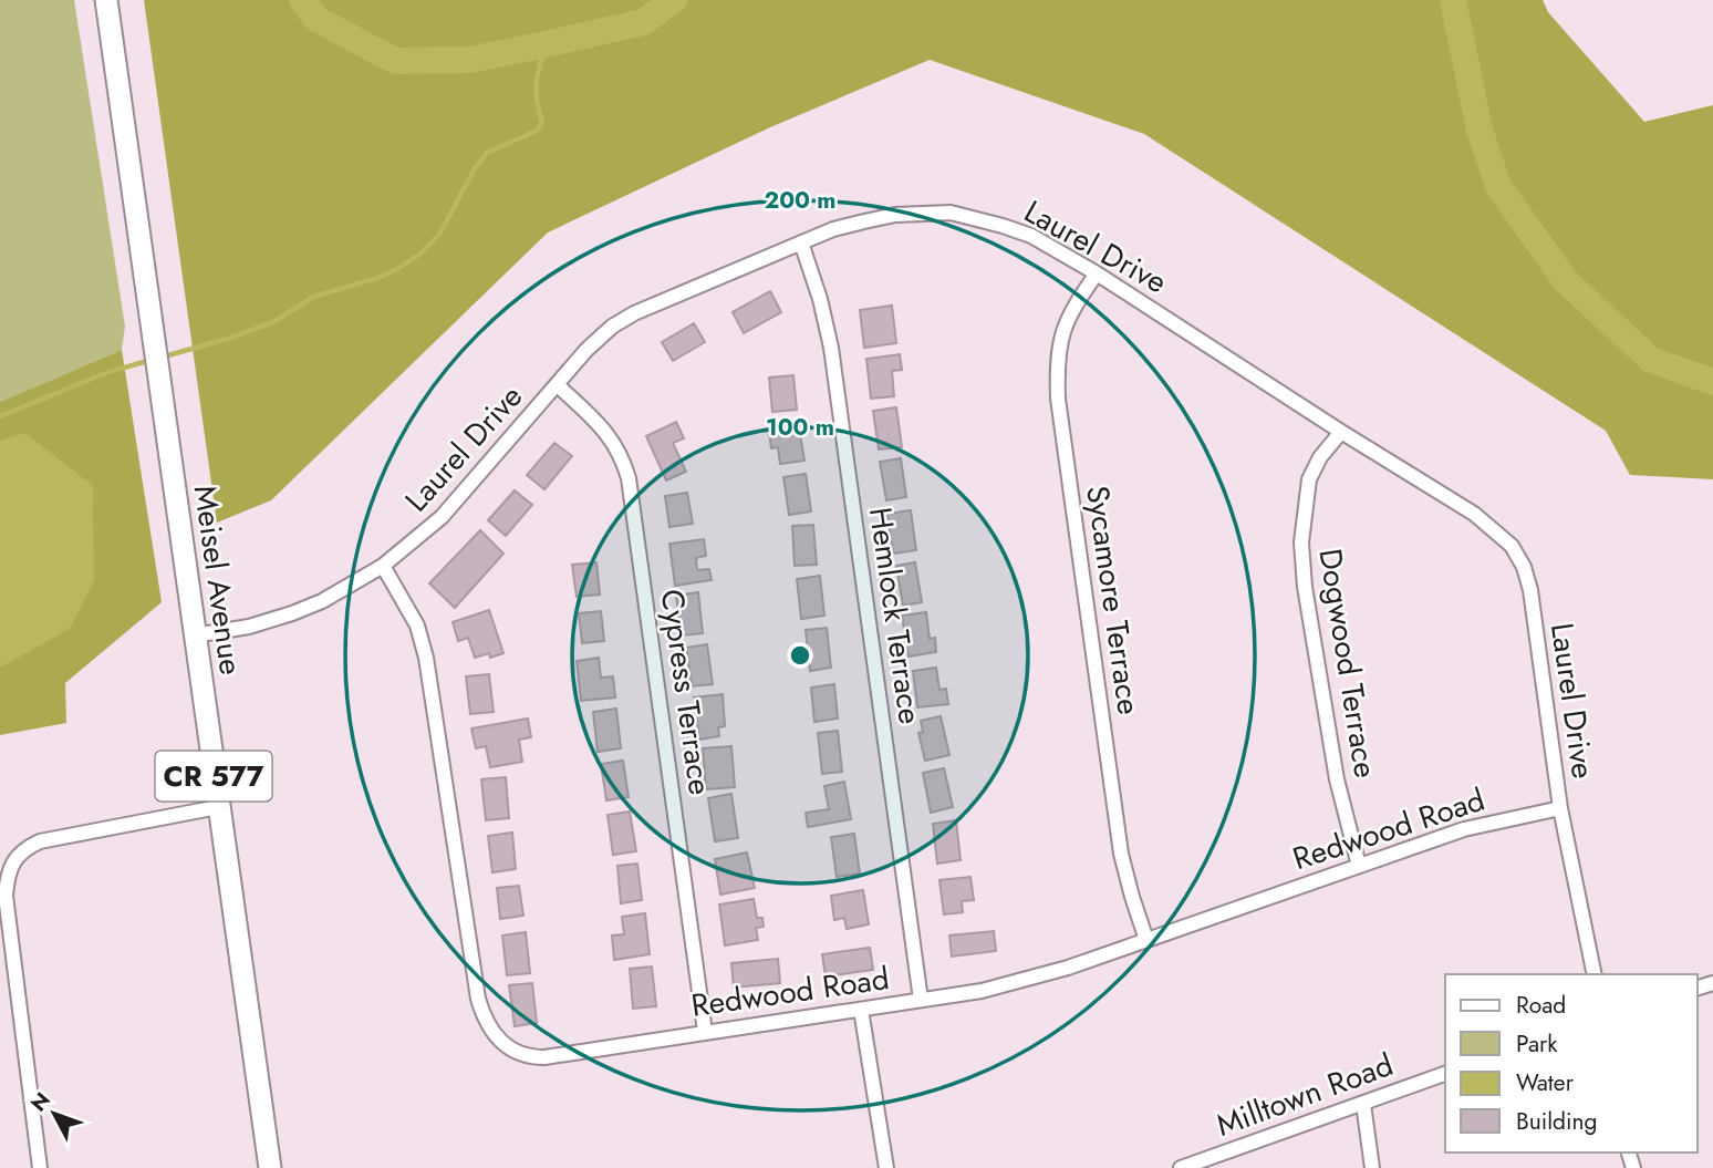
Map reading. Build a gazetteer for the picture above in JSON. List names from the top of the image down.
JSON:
{
  "streets": {
    "main road": ["Meisel Avenue", "CR 577"],
    "street": [
      "Laurel Drive",
      "Sycamore Terrace",
      "Hemlock Terrace",
      "Dogwood Terrace",
      "Cypress Terrace",
      "Redwood Road",
      "Milltown Road"
    ]
  },
  "crossings": [
    ["Laurel Drive", "Meisel Avenue"],
    ["Laurel Drive", "Sycamore Terrace"],
    ["Laurel Drive", "Hemlock Terrace"],
    ["Laurel Drive", "Dogwood Terrace"],
    ["Laurel Drive", "Cypress Terrace"],
    ["Laurel Drive", "Redwood Road"],
    ["Sycamore Terrace", "Redwood Road"],
    ["Hemlock Terrace", "Redwood Road"],
    ["Dogwood Terrace", "Redwood Road"],
    ["Cypress Terrace", "Redwood Road"]
  ],
  "legend": [
    "Road",
    "Park",
    "Water",
    "Building"
  ],
  "north": "top left",
  "rings": ["200 m", "100 m"]
}
